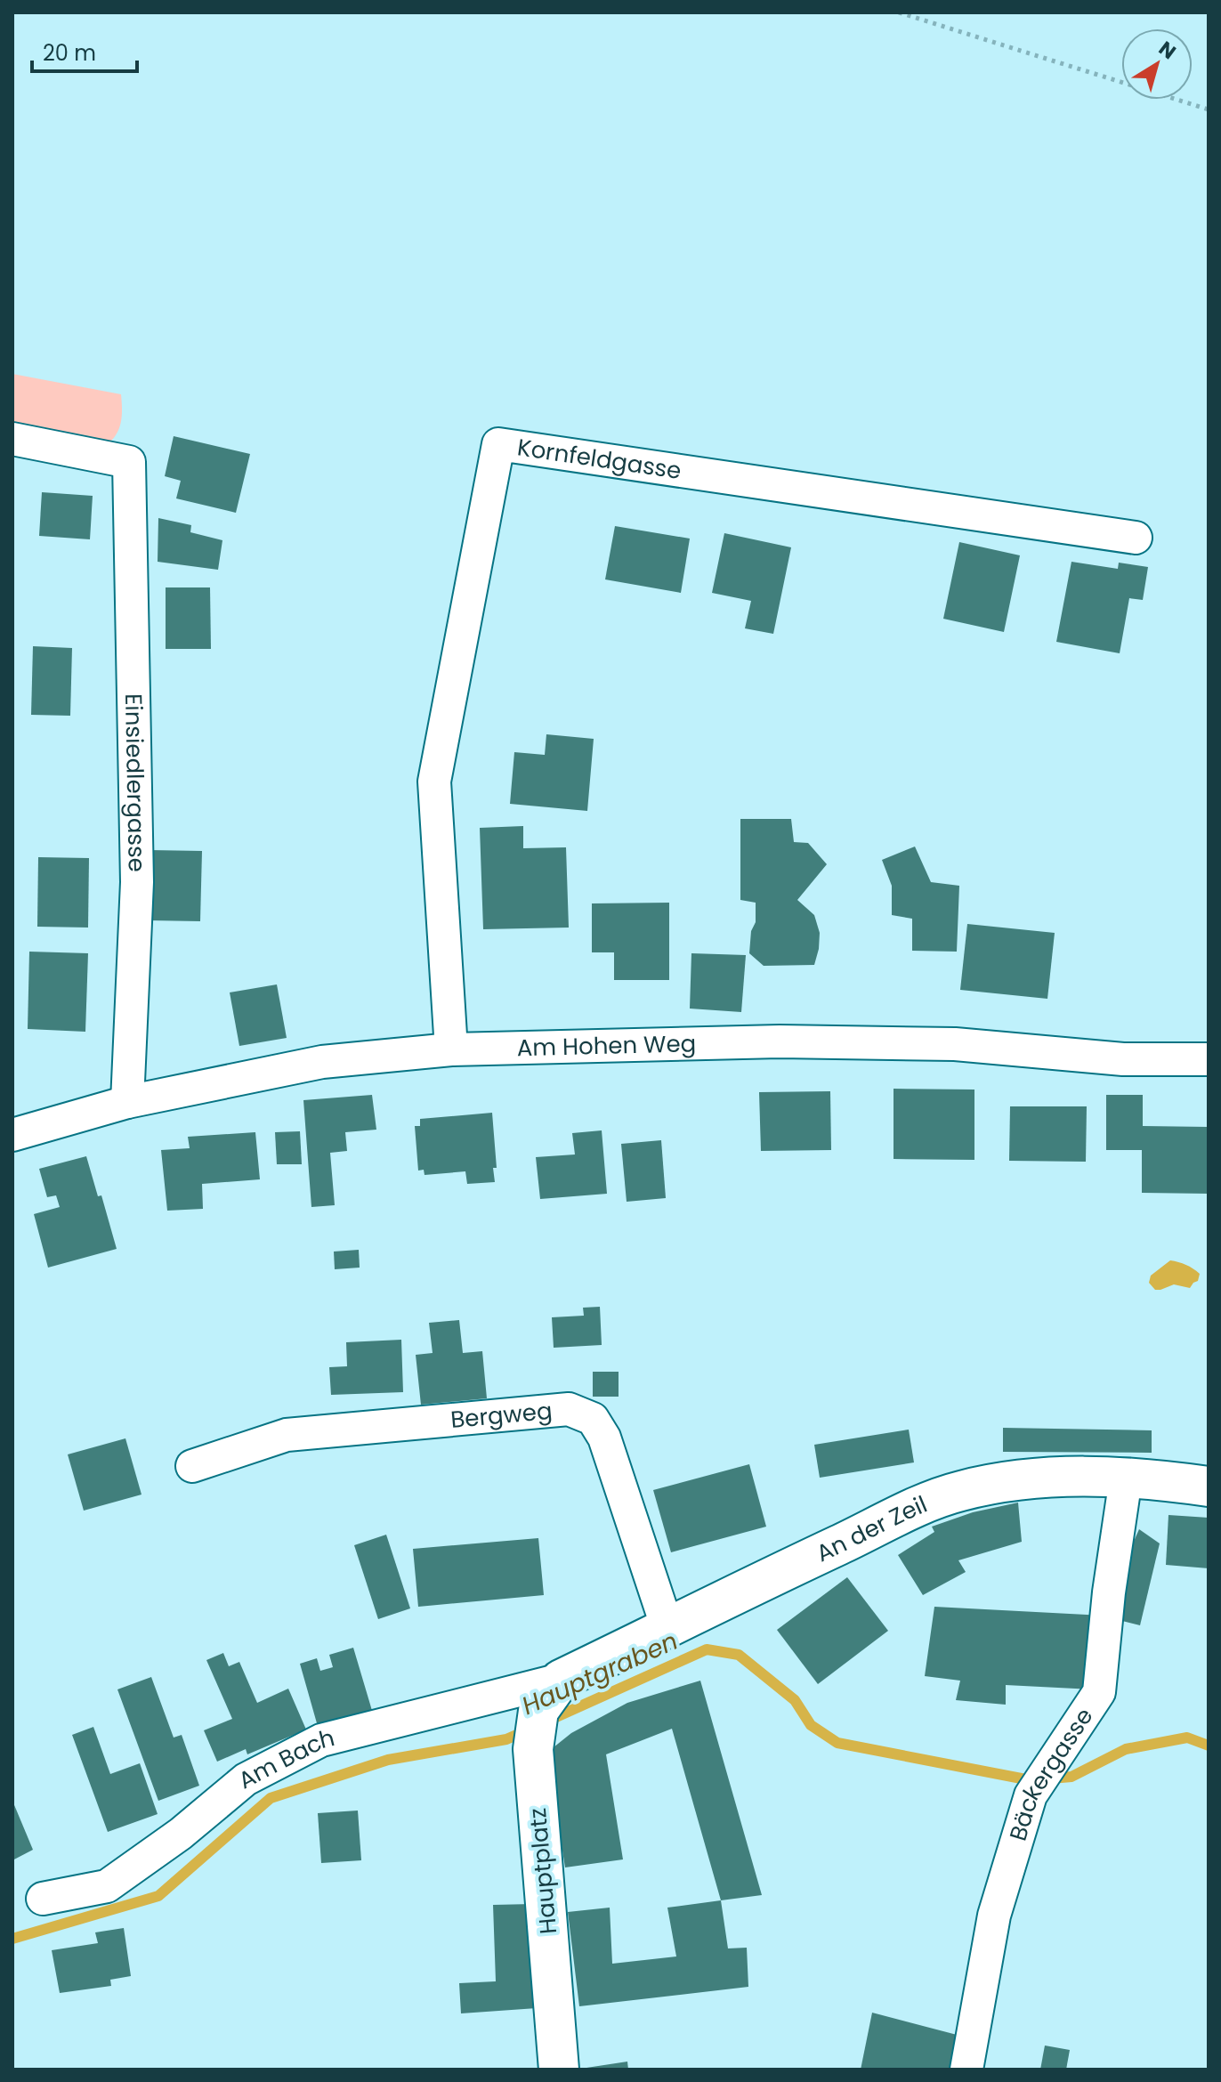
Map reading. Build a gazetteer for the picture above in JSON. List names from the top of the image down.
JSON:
{
  "streets": {
    "street": [
      "Kornfeldgasse",
      "Einsiedlergasse",
      "Am Hohen Weg",
      "Bergweg",
      "An der Zeil",
      "Am Bach",
      "Bäckergasse",
      "Hauptplatz"
    ]
  },
  "crossings": [
    ["Kornfeldgasse", "Am Hohen Weg"],
    ["Einsiedlergasse", "Am Hohen Weg"],
    ["Bergweg", "An der Zeil"],
    ["An der Zeil", "Am Bach"],
    ["An der Zeil", "Bäckergasse"],
    ["An der Zeil", "Hauptplatz"],
    ["Am Bach", "Hauptplatz"]
  ],
  "water": ["Hauptgraben"],
  "scale_bar": "20 m",
  "north": "top right"
}
